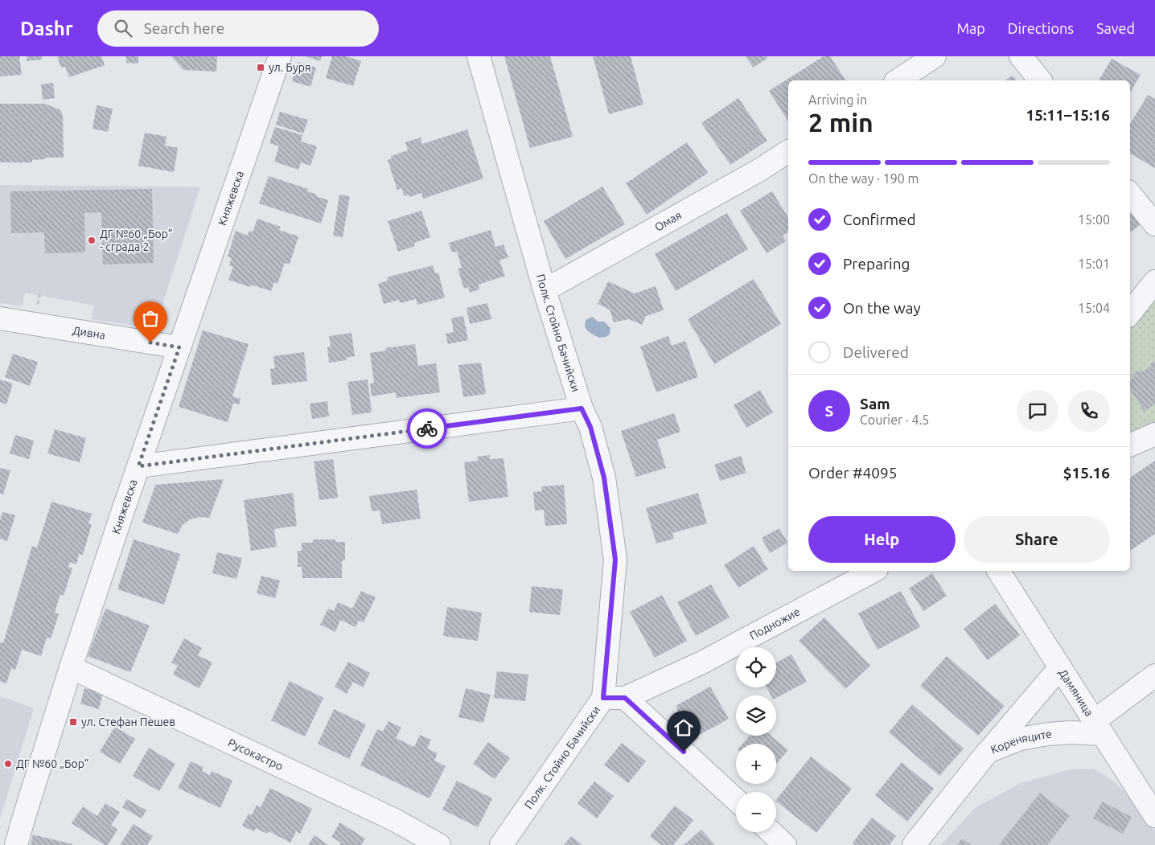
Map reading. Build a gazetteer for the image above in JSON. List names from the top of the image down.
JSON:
{
  "streets": {
    "street": [
      "Княжевска",
      "Омая",
      "Дивна",
      "Полк. Стойно Бачийски",
      "Подножие",
      "Дамяница",
      "Кореняците",
      "Русокастро"
    ]
  },
  "crossings": [
    ["Княжевска", "Дивна"],
    ["Княжевска", "Русокастро"],
    ["Омая", "Полк. Стойно Бачийски"],
    ["Полк. Стойно Бачийски", "Подножие"],
    ["Дамяница", "Кореняците"]
  ],
  "places": {
    "transit": ["ул. Буря", "ул. Стефан Пешев"],
    "other": ["ДГ №60 „Бор“ - сграда 2", "ДГ №60 „Бор“"]
  },
  "page": {
    "header": "Dashr",
    "search": "Search here",
    "nav": ["Map", "Directions", "Saved"],
    "heading": ["2 min", "Arriving in", "15:11–15:16"],
    "panel": [
      "Sam",
      "Courier · 4.5",
      "Order #4095",
      "$15.16"
    ],
    "bar": "On the way · 190 m",
    "list": [
      ["Confirmed", "15:00"],
      ["Preparing", "15:01"],
      ["On the way", "15:04"],
      "Delivered"
    ],
    "round": "S",
    "buttons": ["Help", "Share"],
    "map_buttons": ["+", "−"]
  }
}
